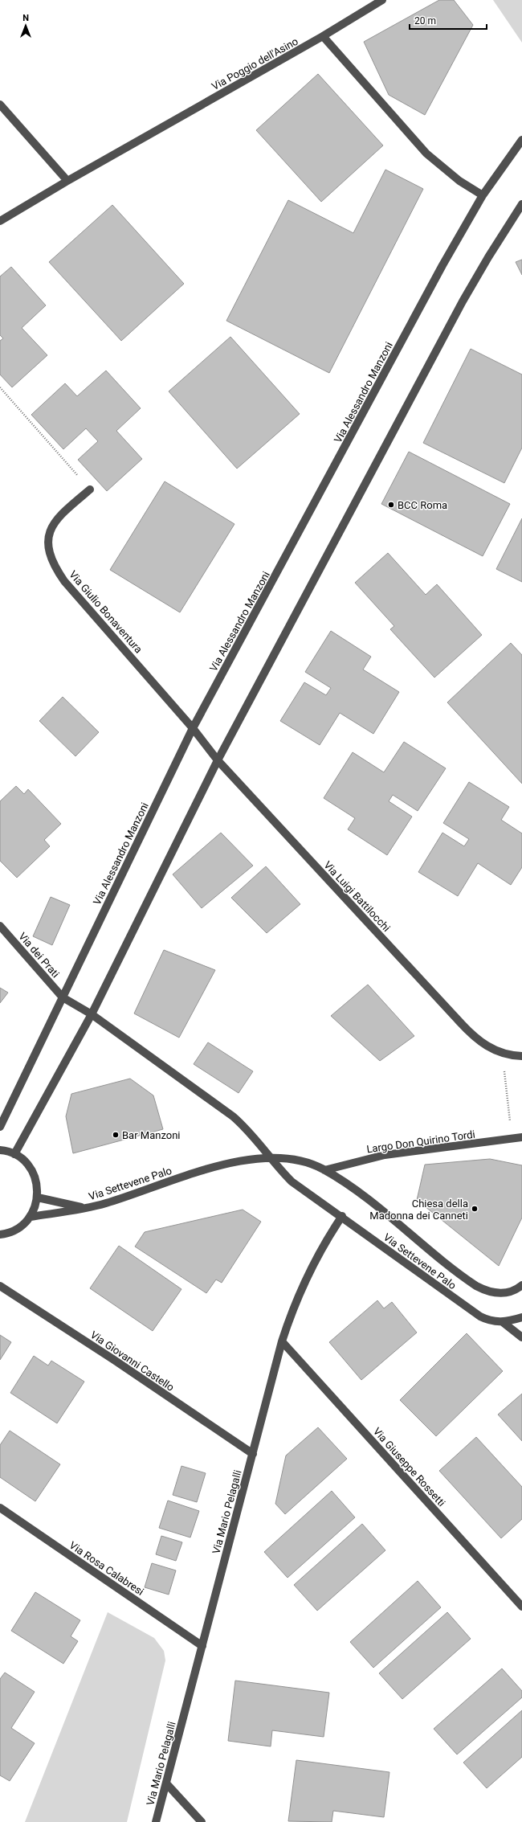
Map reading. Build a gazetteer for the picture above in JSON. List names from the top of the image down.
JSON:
{
  "streets": {
    "street": [
      "Via Poggio dell'Asino",
      "Via Alessandro Manzoni",
      "Via Giulio Bonaventura",
      "Via Luigi Battilocchi",
      "Via dei Prati",
      "Largo Don Quirino Tordi",
      "Via Settevene Palo",
      "Via Giovanni Castello",
      "Via Giuseppe Rossetti",
      "Via Mario Pelagalli",
      "Via Rosa Calabresi"
    ]
  },
  "crossings": [
    ["Via Alessandro Manzoni", "Via Giulio Bonaventura"],
    ["Via Alessandro Manzoni", "Via Luigi Battilocchi"],
    ["Via Alessandro Manzoni", "Via dei Prati"],
    ["Via Giulio Bonaventura", "Via Luigi Battilocchi"],
    ["Largo Don Quirino Tordi", "Via Settevene Palo"],
    ["Via Settevene Palo", "Via Mario Pelagalli"],
    ["Via Giovanni Castello", "Via Mario Pelagalli"],
    ["Via Giuseppe Rossetti", "Via Mario Pelagalli"],
    ["Via Mario Pelagalli", "Via Rosa Calabresi"]
  ],
  "places": ["BCC Roma", "Bar Manzoni", "Chiesa della Madonna dei Canneti"],
  "scale_bar": "20 m",
  "north": "top"
}
